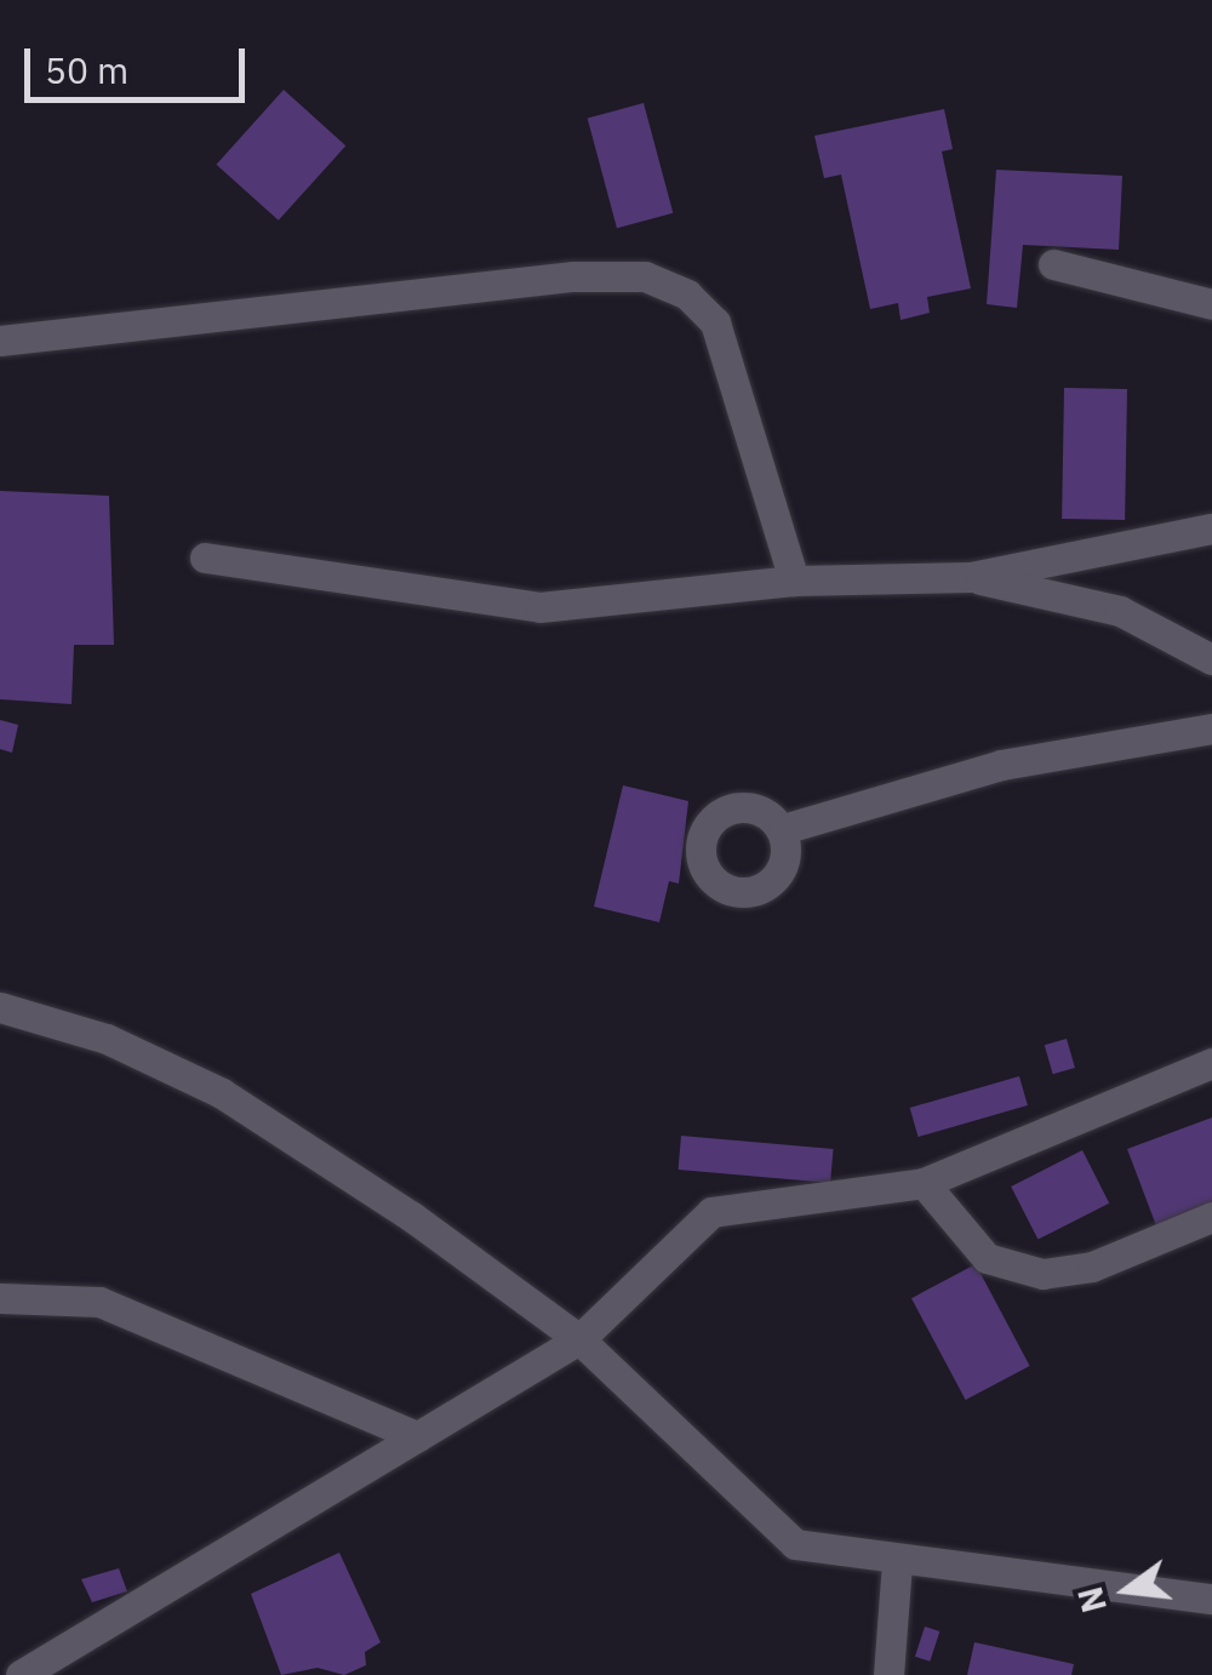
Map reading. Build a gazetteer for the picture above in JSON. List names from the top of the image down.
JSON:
{
  "scale_bar": "50 m",
  "north": "left"
}
